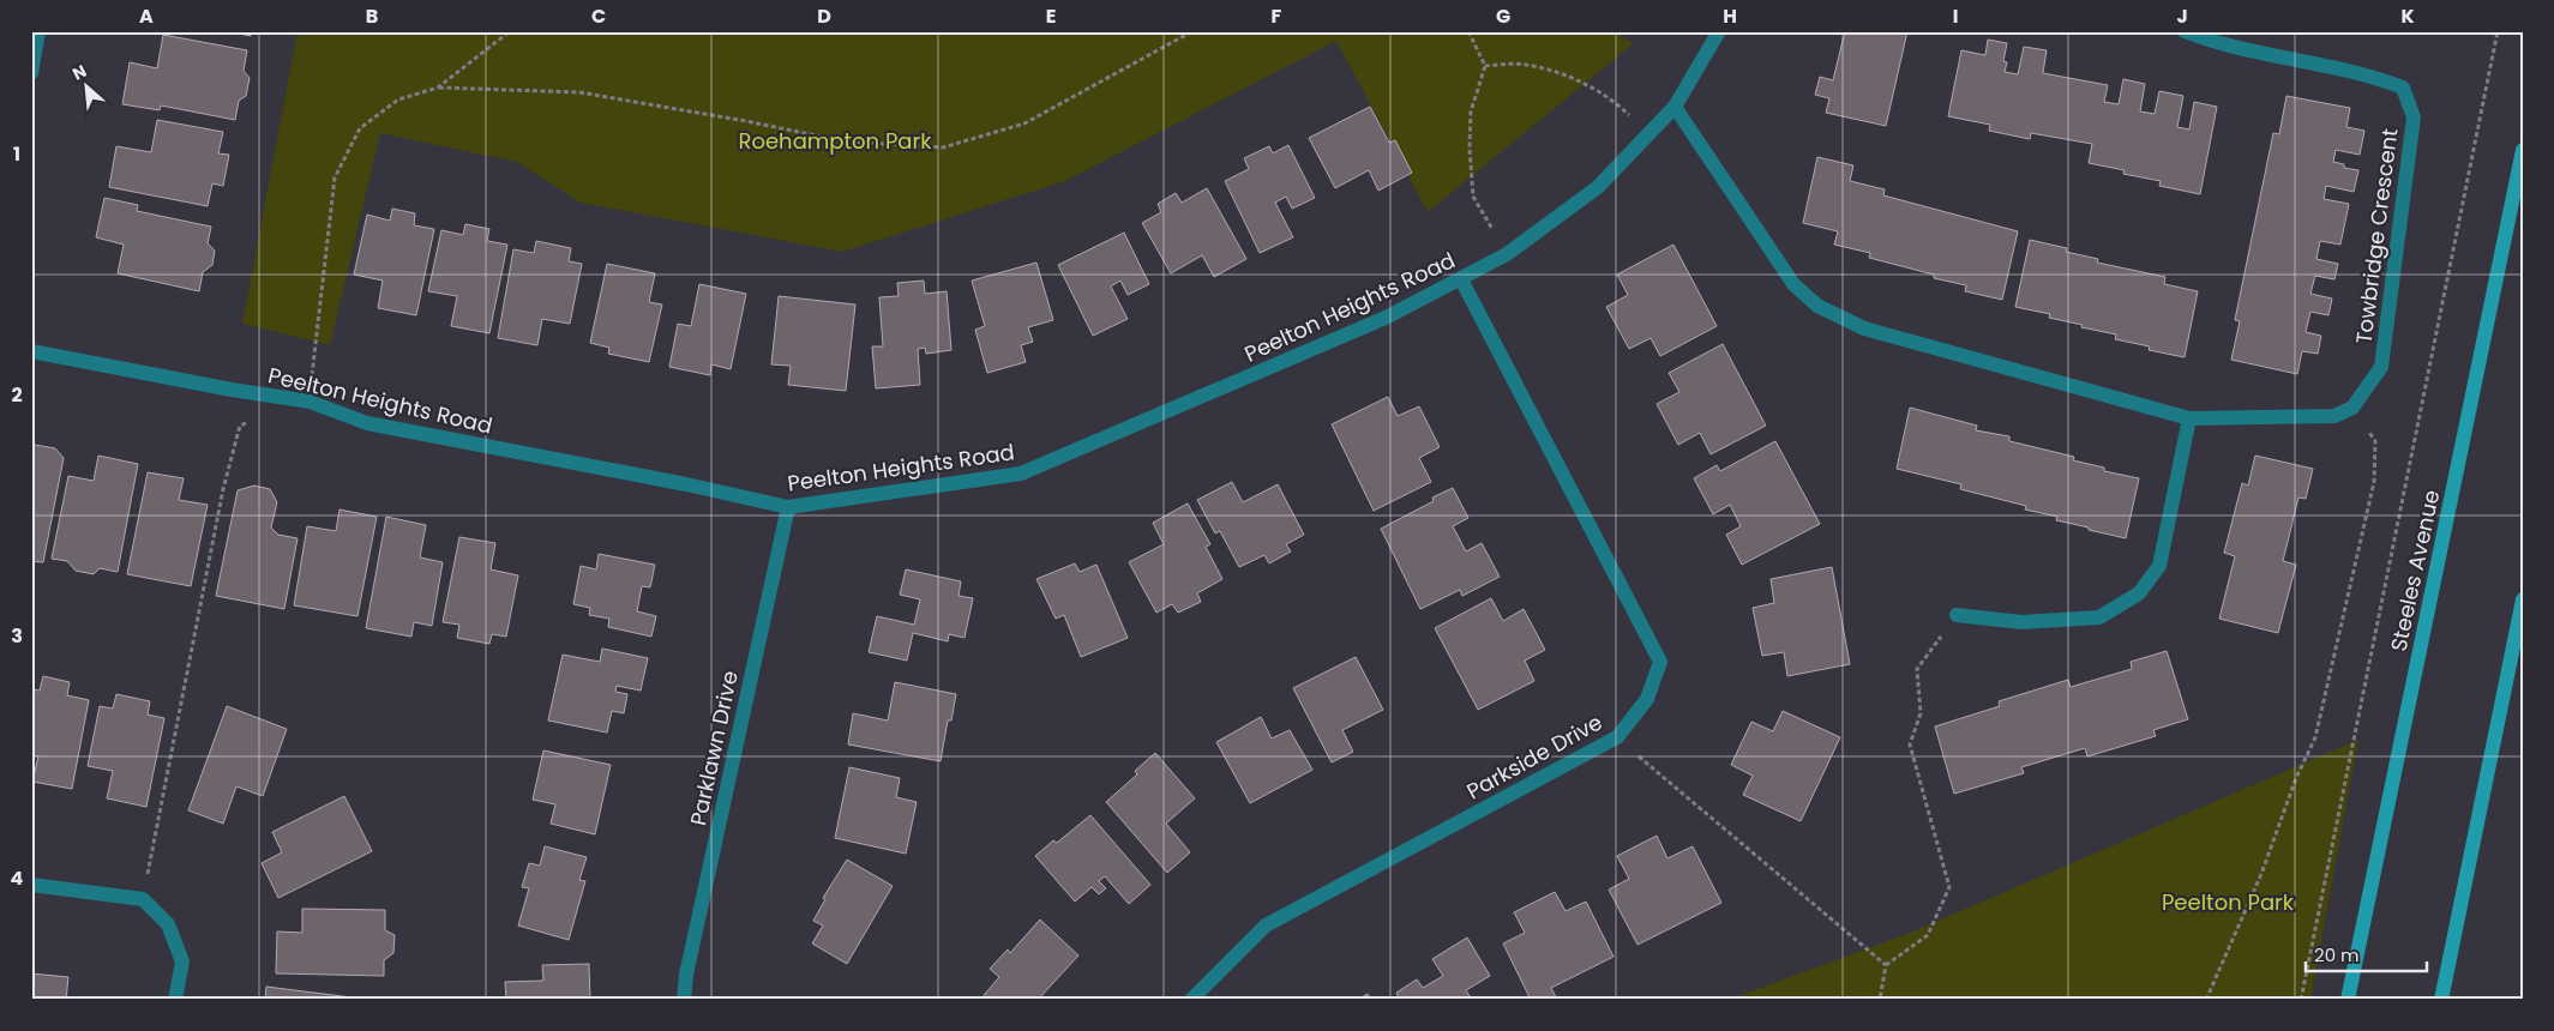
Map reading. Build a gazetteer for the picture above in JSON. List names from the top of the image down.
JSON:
{
  "streets": {
    "main road": ["Steeles Avenue"],
    "street": [
      "Towbridge Crescent",
      "Peelton Heights Road",
      "Parklawn Drive",
      "Parkside Drive"
    ]
  },
  "crossings": [
    ["Peelton Heights Road", "Parklawn Drive"],
    ["Peelton Heights Road", "Parkside Drive"]
  ],
  "parks": ["Roehampton Park", "Peelton Park"],
  "scale_bar": "20 m",
  "north": "top left",
  "grid": {
    "columns": [
      "A",
      "B",
      "C",
      "D",
      "E",
      "F",
      "G",
      "H",
      "I",
      "J",
      "K"
    ],
    "rows": [
      "1",
      "2",
      "3",
      "4"
    ]
  }
}
